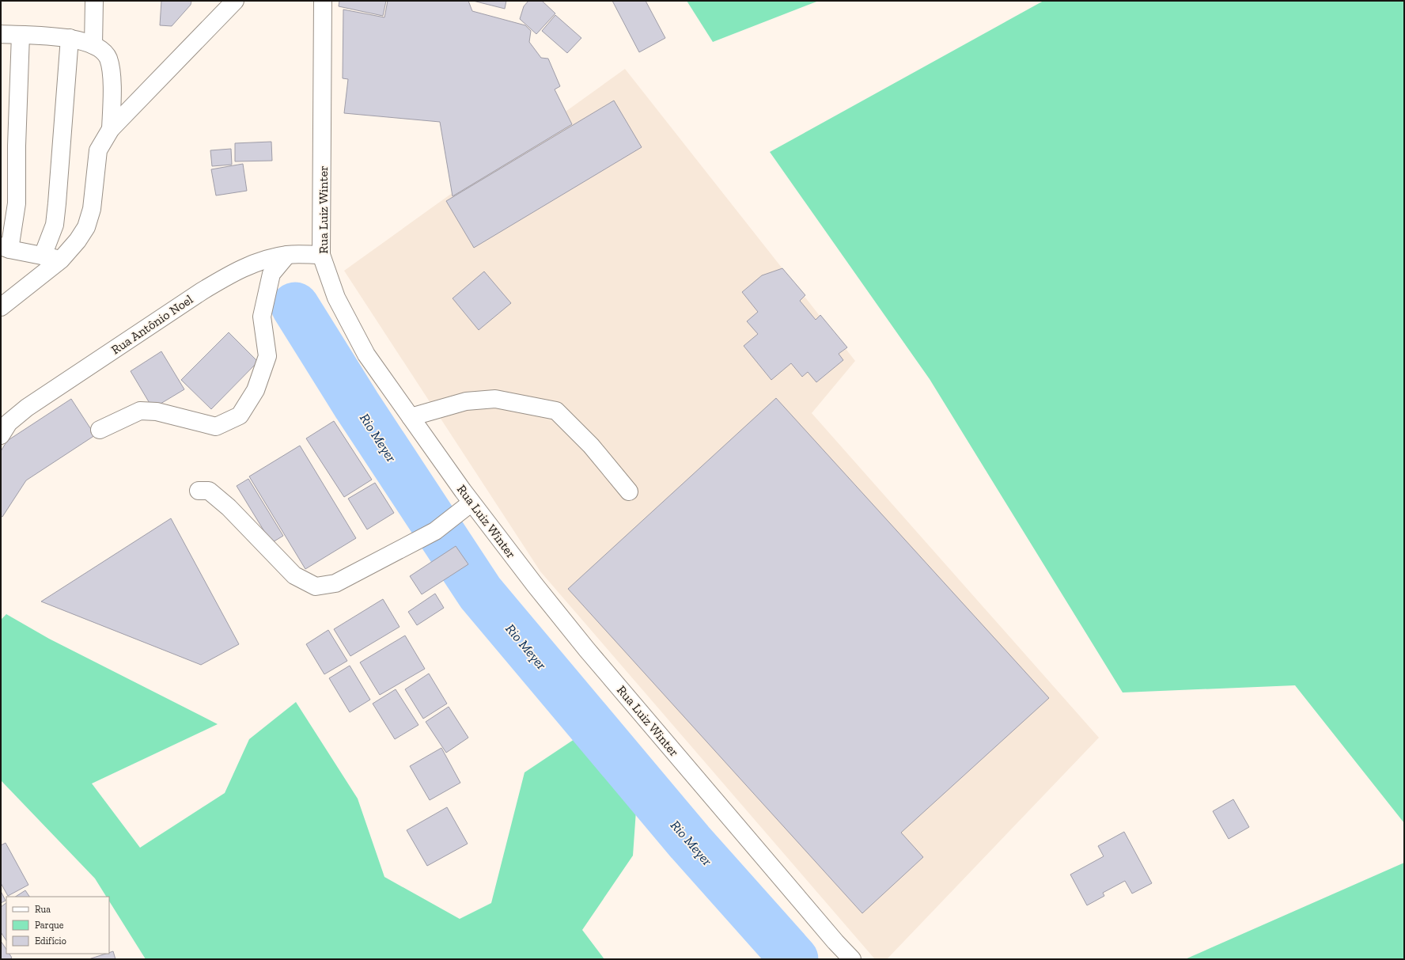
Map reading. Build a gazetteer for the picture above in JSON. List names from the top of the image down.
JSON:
{
  "streets": {
    "street": ["Rua Luiz Winter", "Rua Antônio Noel"]
  },
  "crossings": [
    ["Rua Luiz Winter", "Rua Antônio Noel"]
  ],
  "water": ["Rio Meyer"],
  "legend": ["Rua", "Parque", "Edifício"]
}
